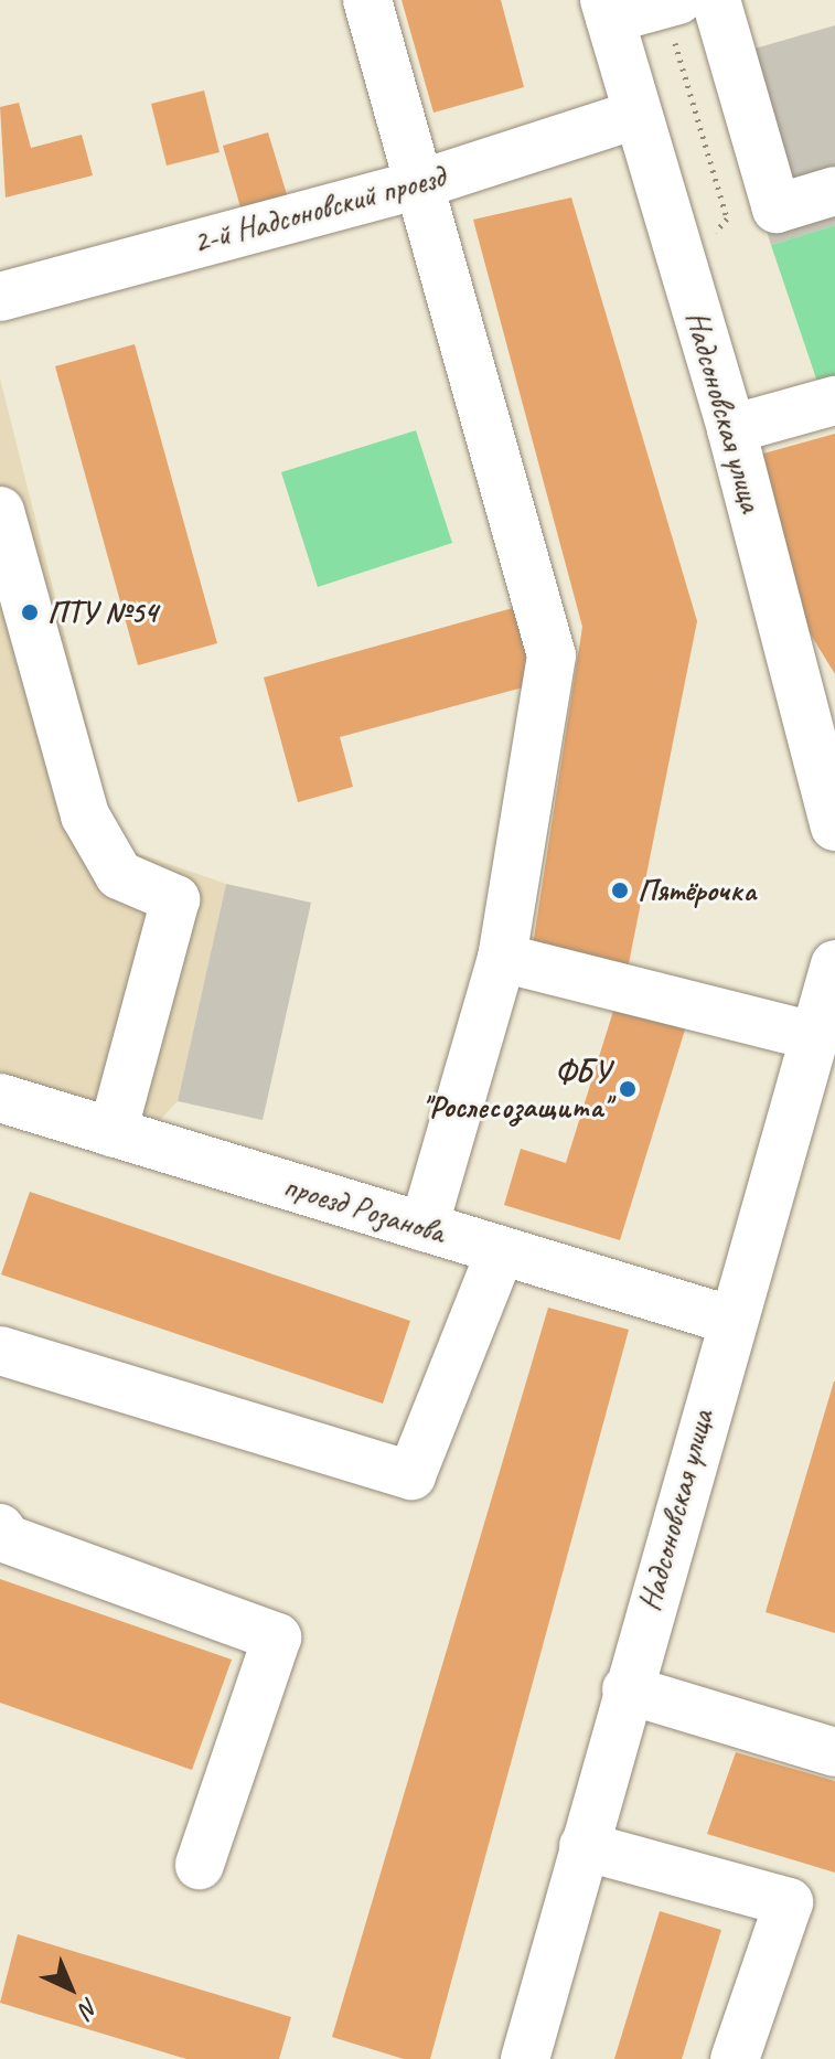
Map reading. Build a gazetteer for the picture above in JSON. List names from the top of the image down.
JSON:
{
  "streets": {
    "street": ["2-й Надсоновский проезд", "Надсоновская улица", "проезд Розанова"]
  },
  "crossings": [
    ["2-й Надсоновский проезд", "Надсоновская улица"],
    ["Надсоновская улица", "проезд Розанова"]
  ],
  "places": ["ПТУ №54", "Пятёрочка", "ФБУ \"Рослесозащита\""],
  "north": "bottom right"
}
